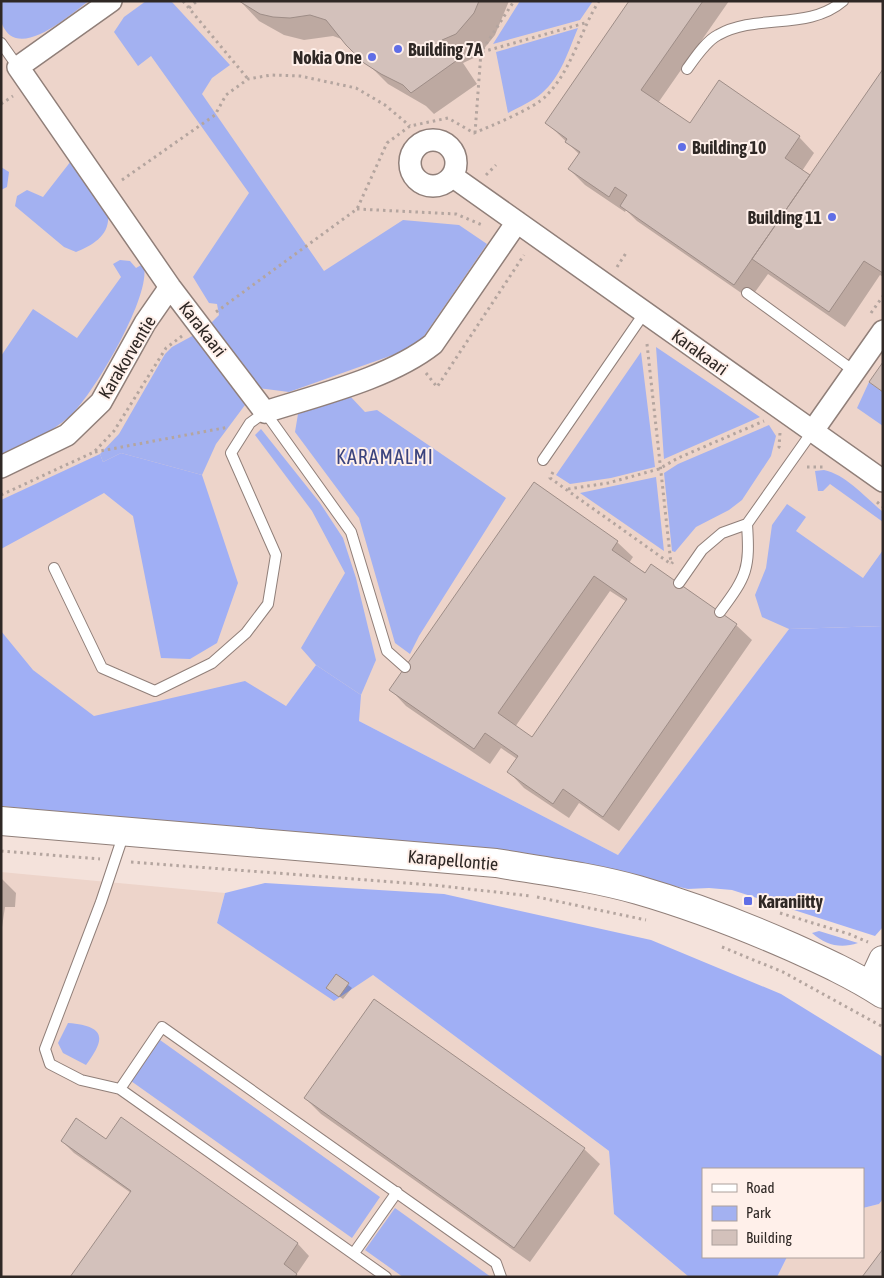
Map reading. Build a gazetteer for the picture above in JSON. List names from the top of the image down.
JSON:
{
  "streets": {
    "street": ["Karakaari", "Karakorventie", "Karapellontie"]
  },
  "crossings": [
    ["Karakaari", "Karakorventie"]
  ],
  "districts": ["KARAMALMI"],
  "places": {
    "other": [
      "Building 7A",
      "Nokia One",
      "Building 10",
      "Building 11"
    ],
    "transit": ["Karaniitty"]
  },
  "legend": ["Road", "Park", "Building"]
}
